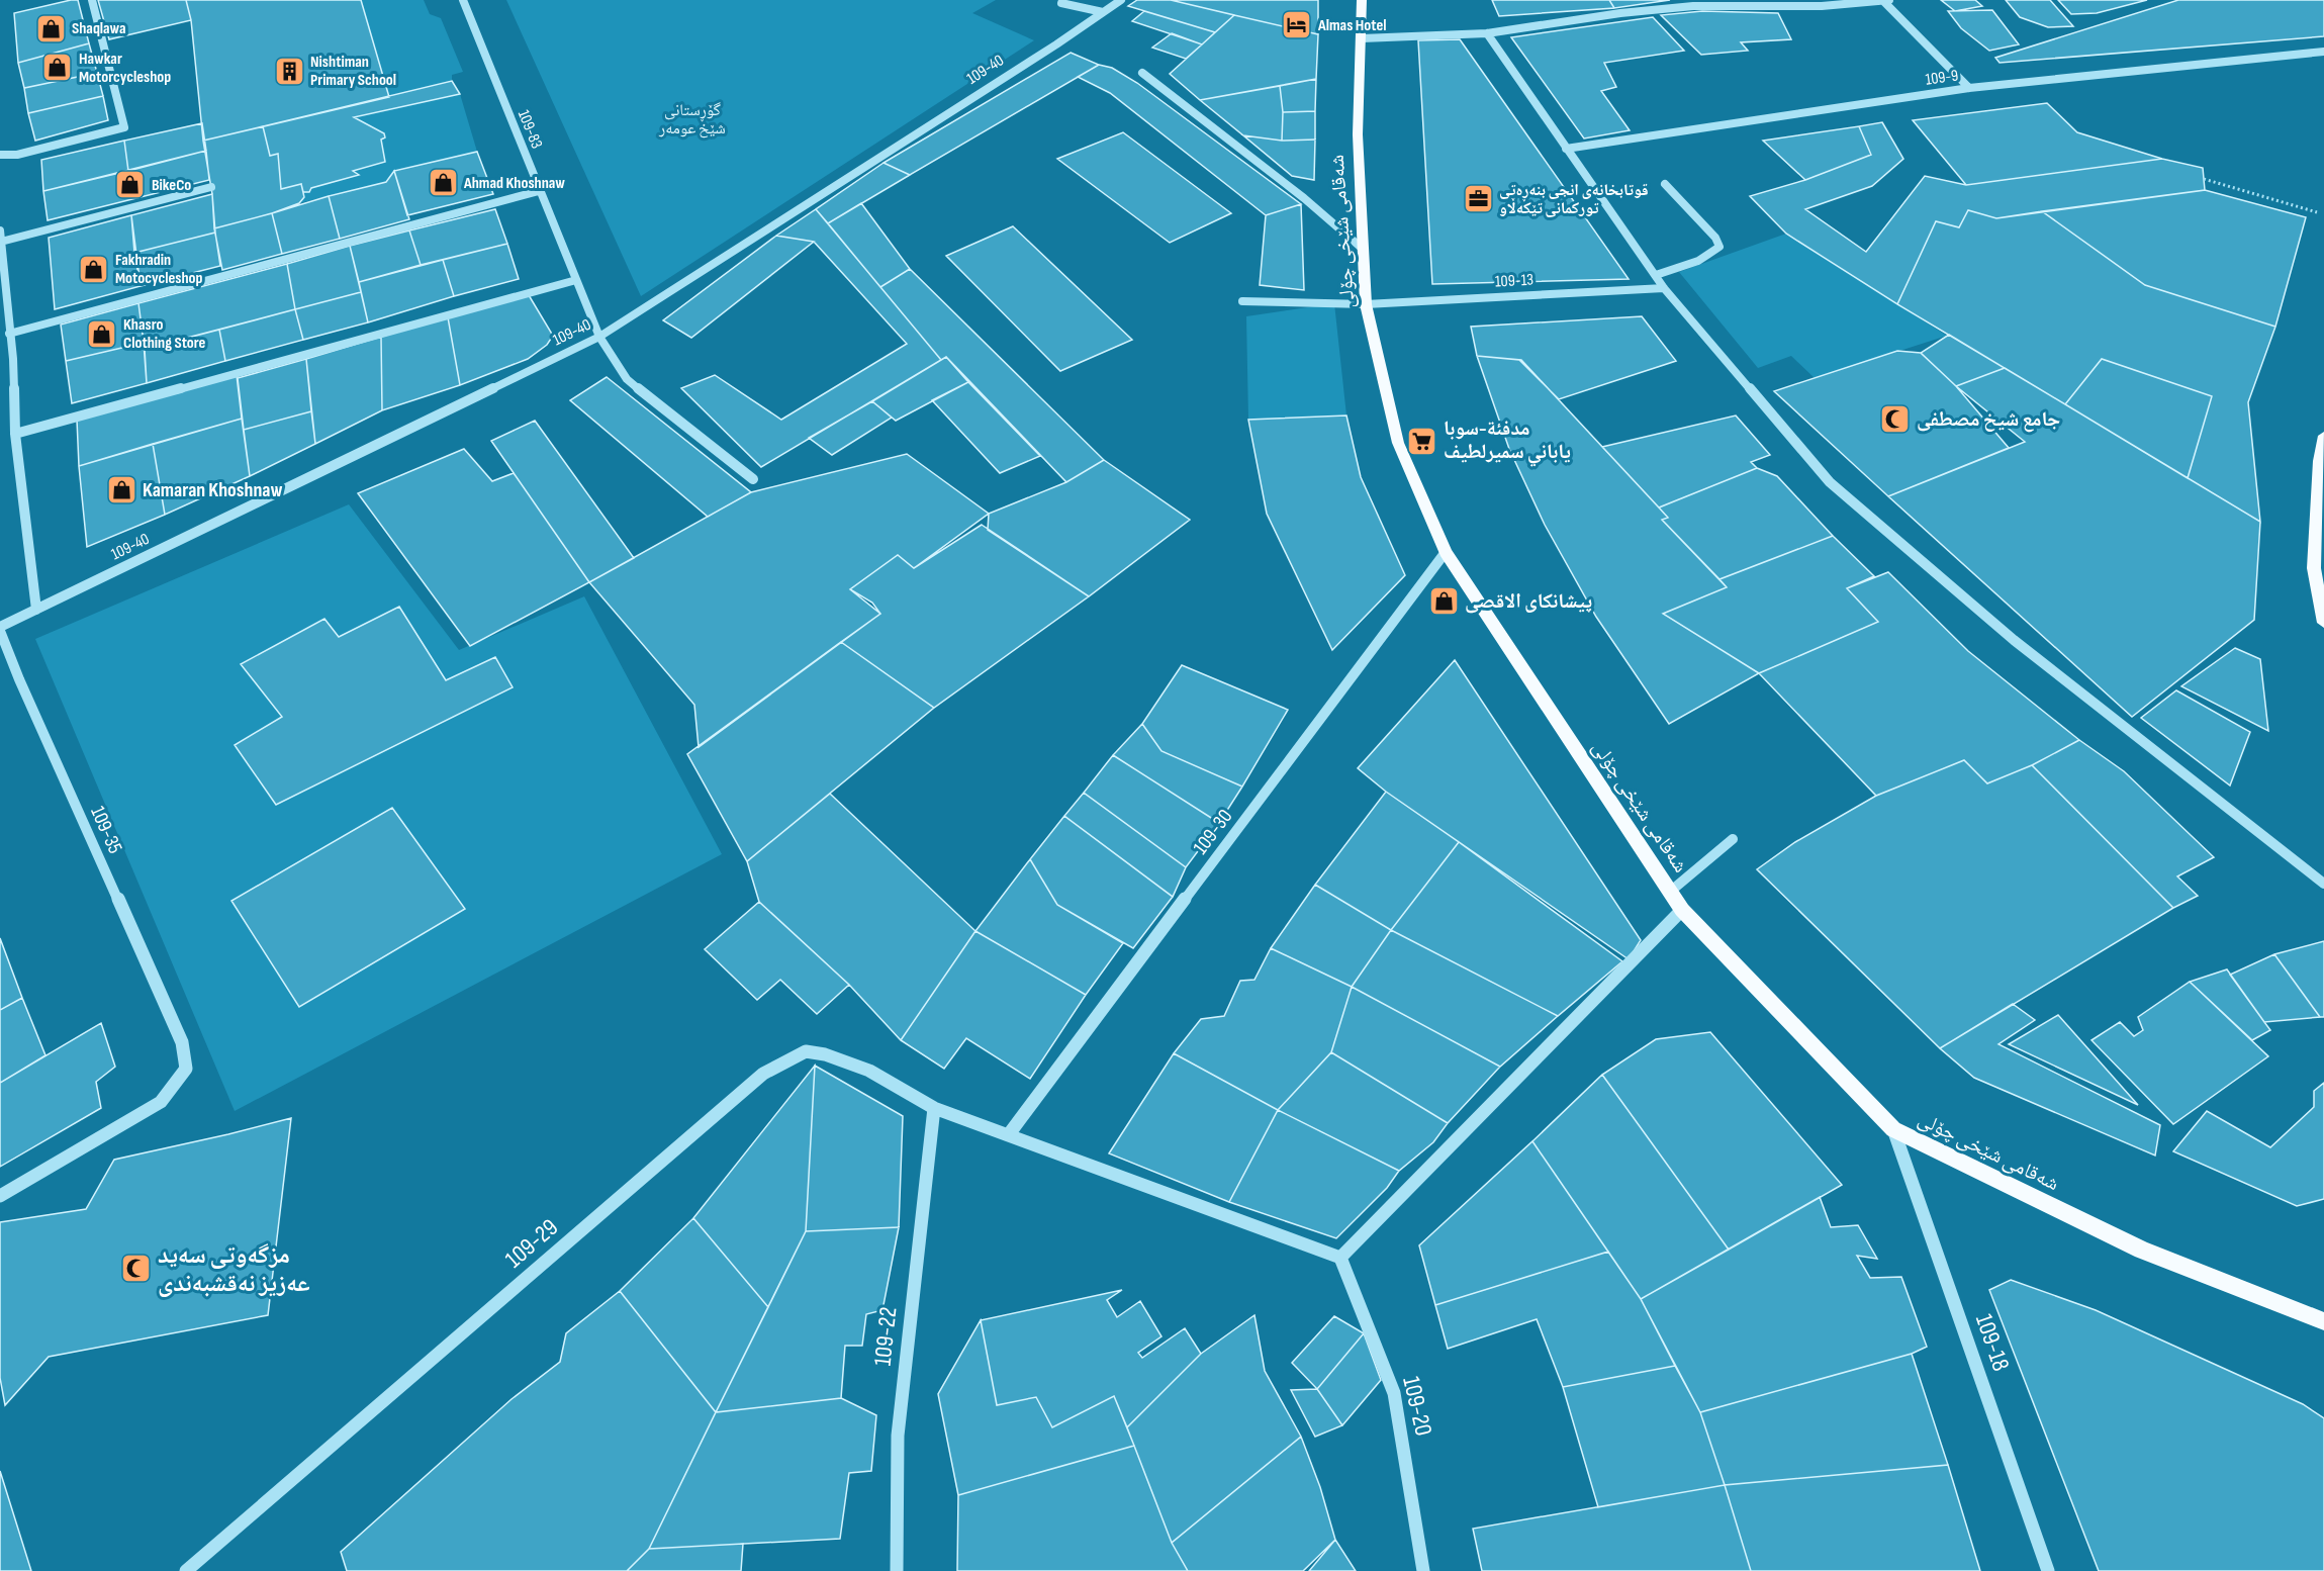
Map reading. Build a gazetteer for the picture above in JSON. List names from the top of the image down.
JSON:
{
  "streets": {
    "main road": ["شەقامی شێخی چۆلی"],
    "street": [
      "109-40",
      "109-9",
      "109-83",
      "109-13",
      "109-35",
      "109-30",
      "109-29",
      "109-22",
      "109-18",
      "109-20"
    ]
  },
  "crossings": [
    ["109-40", "109-83"],
    ["شەقامی شێخی چۆلی", "109-13"],
    ["شەقامی شێخی چۆلی", "109-30"],
    ["شەقامی شێخی چۆلی", "109-18"],
    ["109-30", "109-29"],
    ["109-29", "109-22"],
    ["109-29", "109-20"]
  ],
  "parks": ["گۆڕستانی شێخ عومەر"],
  "places": {
    "hotel": ["Almas Hotel"],
    "shop": [
      "Shaqlawa",
      "Hawkar Motorcycleshop",
      "Ahmad Khoshnaw",
      "BikeCo",
      "Fakhradin Motocycleshop",
      "Khasro Clothing Store",
      "Kamaran Khoshnaw",
      "پيشانكاى الاقصى"
    ],
    "building": ["Nishtiman Primary School"],
    "office": ["قوتابخانەی انجی بنەڕەتی تورکمانی تێکەڵاو"],
    "mosque": ["جامع شيخ مصطفى", "مزگەوتی سەید عەزیز نەقشبەندی"],
    "supermarket": ["مدفئة-سوبا ياباني سميرلطيف"]
  }
}
